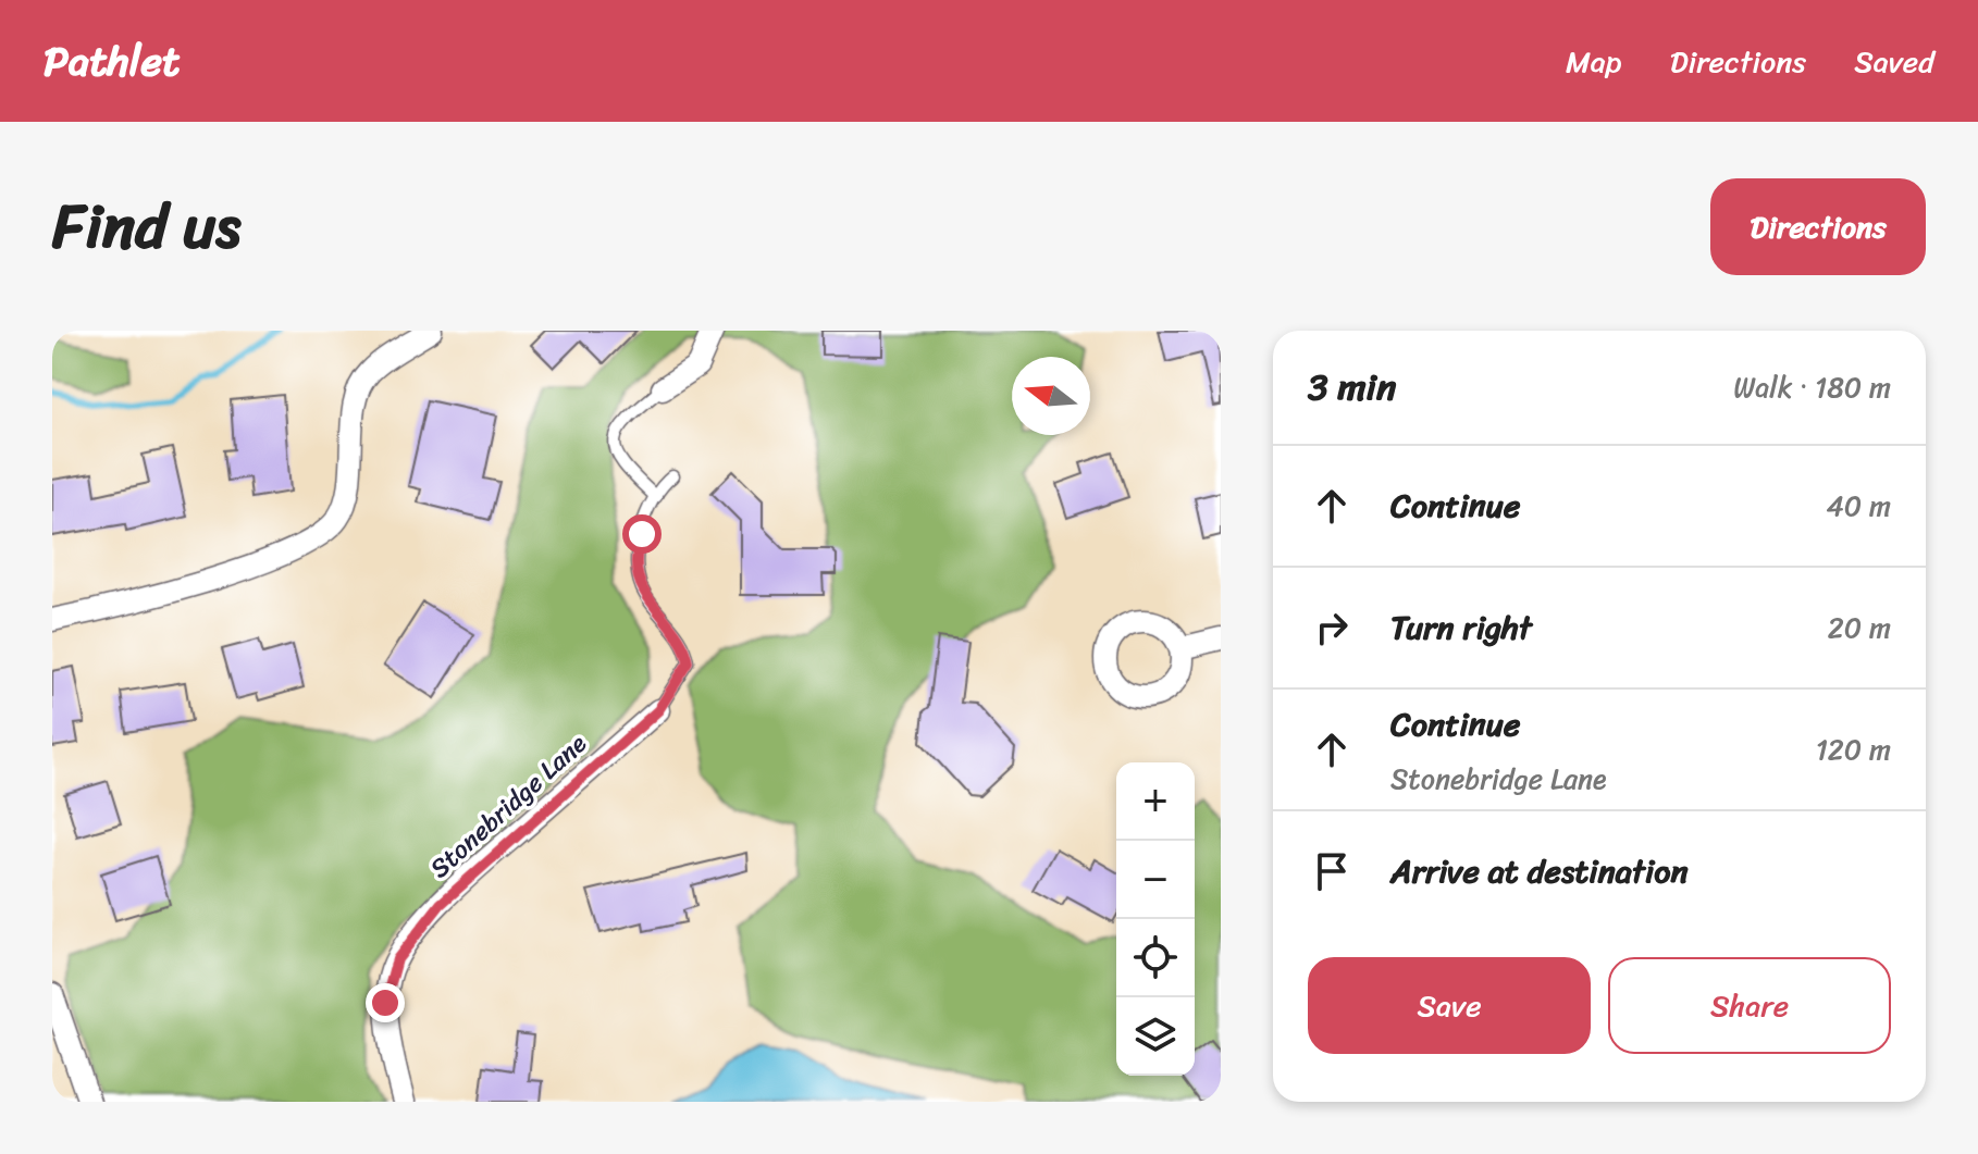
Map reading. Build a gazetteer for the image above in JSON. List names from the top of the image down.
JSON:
{
  "streets": {
    "street": ["Stonebridge Lane"]
  },
  "north": "left",
  "page": {
    "header": "Pathlet",
    "nav": ["Map", "Directions", "Saved"],
    "title": "Find us",
    "buttons": [
      "Directions",
      ["Save", "Share"]
    ],
    "heading": ["3 min", "Walk · 180 m"],
    "list": [
      ["Continue", "40 m"],
      ["Turn right", "20 m"],
      ["Continue", "Stonebridge Lane", "120 m"],
      "Arrive at destination"
    ],
    "map_buttons": ["+", "−"]
  }
}
